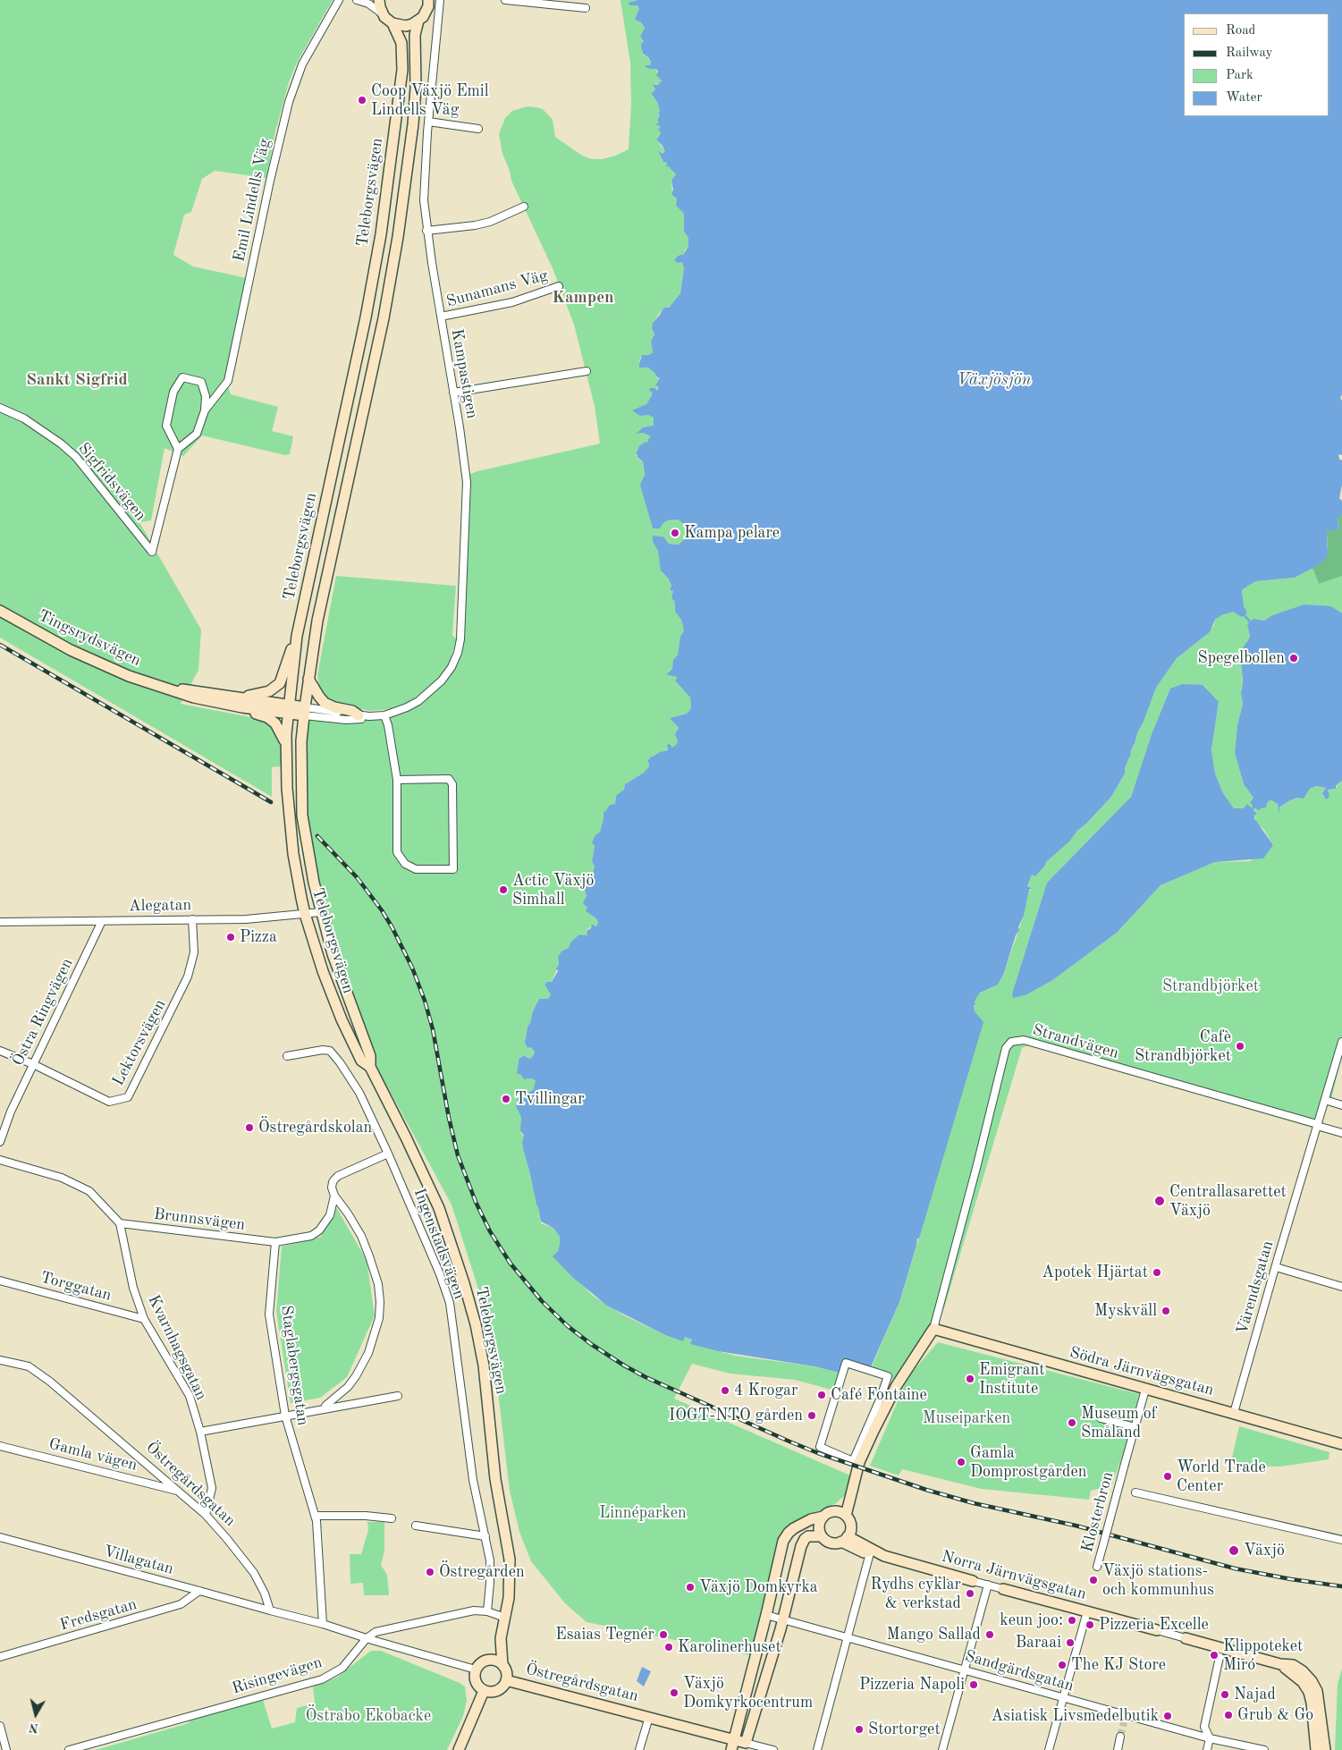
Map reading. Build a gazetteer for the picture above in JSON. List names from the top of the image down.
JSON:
{
  "streets": {
    "main road": [
      "Teleborgsvägen",
      "Tingsrydsvägen",
      "Södra Järnvägsgatan",
      "Östregårdsgatan",
      "Norra Järnvägsgatan"
    ],
    "street": [
      "Emil Lindells Väg",
      "Sunamans Väg",
      "Kampastigen",
      "Sigfridsvägen",
      "Alegatan",
      "Östra Ringvägen",
      "Strandvägen",
      "Lektorsvägen",
      "Brunnsvägen",
      "Ingenstadsvägen",
      "Torggatan",
      "Värendsgatan",
      "Kvarnhagsgatan",
      "Staglabergsgatan",
      "Gamla vägen",
      "Klosterbron",
      "Villagatan",
      "Fredsgatan",
      "Sandgärdsgatan",
      "Risingevägen"
    ]
  },
  "crossings": [
    ["Teleborgsvägen", "Kampastigen"],
    ["Teleborgsvägen", "Tingsrydsvägen"],
    ["Teleborgsvägen", "Alegatan"],
    ["Teleborgsvägen", "Östregårdsgatan"],
    ["Teleborgsvägen", "Risingevägen"],
    ["Emil Lindells Väg", "Sigfridsvägen"],
    ["Sunamans Väg", "Kampastigen"],
    ["Kampastigen", "Tingsrydsvägen"],
    ["Alegatan", "Östra Ringvägen"],
    ["Alegatan", "Lektorsvägen"],
    ["Östra Ringvägen", "Lektorsvägen"],
    ["Strandvägen", "Värendsgatan"],
    ["Strandvägen", "Södra Järnvägsgatan"],
    ["Brunnsvägen", "Kvarnhagsgatan"],
    ["Brunnsvägen", "Staglabergsgatan"],
    ["Ingenstadsvägen", "Risingevägen"],
    ["Torggatan", "Kvarnhagsgatan"],
    ["Värendsgatan", "Södra Järnvägsgatan"],
    ["Kvarnhagsgatan", "Östregårdsgatan"],
    ["Södra Järnvägsgatan", "Klosterbron"],
    ["Gamla vägen", "Östregårdsgatan"],
    ["Östregårdsgatan", "Villagatan"],
    ["Villagatan", "Fredsgatan"]
  ],
  "districts": ["Kampen", "Sankt Sigfrid"],
  "water": ["Växjösjön"],
  "parks": [
    "Strandbjörket",
    "Museiparken",
    "Linnéparken",
    "Östrabo Ekobacke"
  ],
  "places": [
    "Coop Växjö Emil Lindells Väg",
    "Kampa pelare",
    "Spegelbollen",
    "Actic Växjö Simhall",
    "Pizza",
    "Cafè Strandbjörket",
    "Tvillingar",
    "Östregårdskolan",
    "Centrallasarettet Växjö",
    "Apotek Hjärtat",
    "Myskväll",
    "Emigrant Institute",
    "4 Krogar",
    "Café Fontaine",
    "IOGT-NTO gården",
    "Museum of Småland",
    "Gamla Domprostgården",
    "World Trade Center",
    "Växjö",
    "Östregården",
    "Växjö stations- och kommunhus",
    "Växjö Domkyrka",
    "Rydhs cyklar & verkstad",
    "keun joo:",
    "Pizzeria Excelle",
    "Esaias Tegnér",
    "Mango Sallad",
    "Baraai",
    "Karolinerhuset",
    "Klippoteket Miró",
    "The KJ Store",
    "Pizzeria Napoli",
    "Växjö Domkyrkocentrum",
    "Najad",
    "Grub & Go",
    "Asiatisk Livsmedelbutik",
    "Stortorget"
  ],
  "legend": [
    "Road",
    "Railway",
    "Park",
    "Water"
  ],
  "north": "bottom"
}
